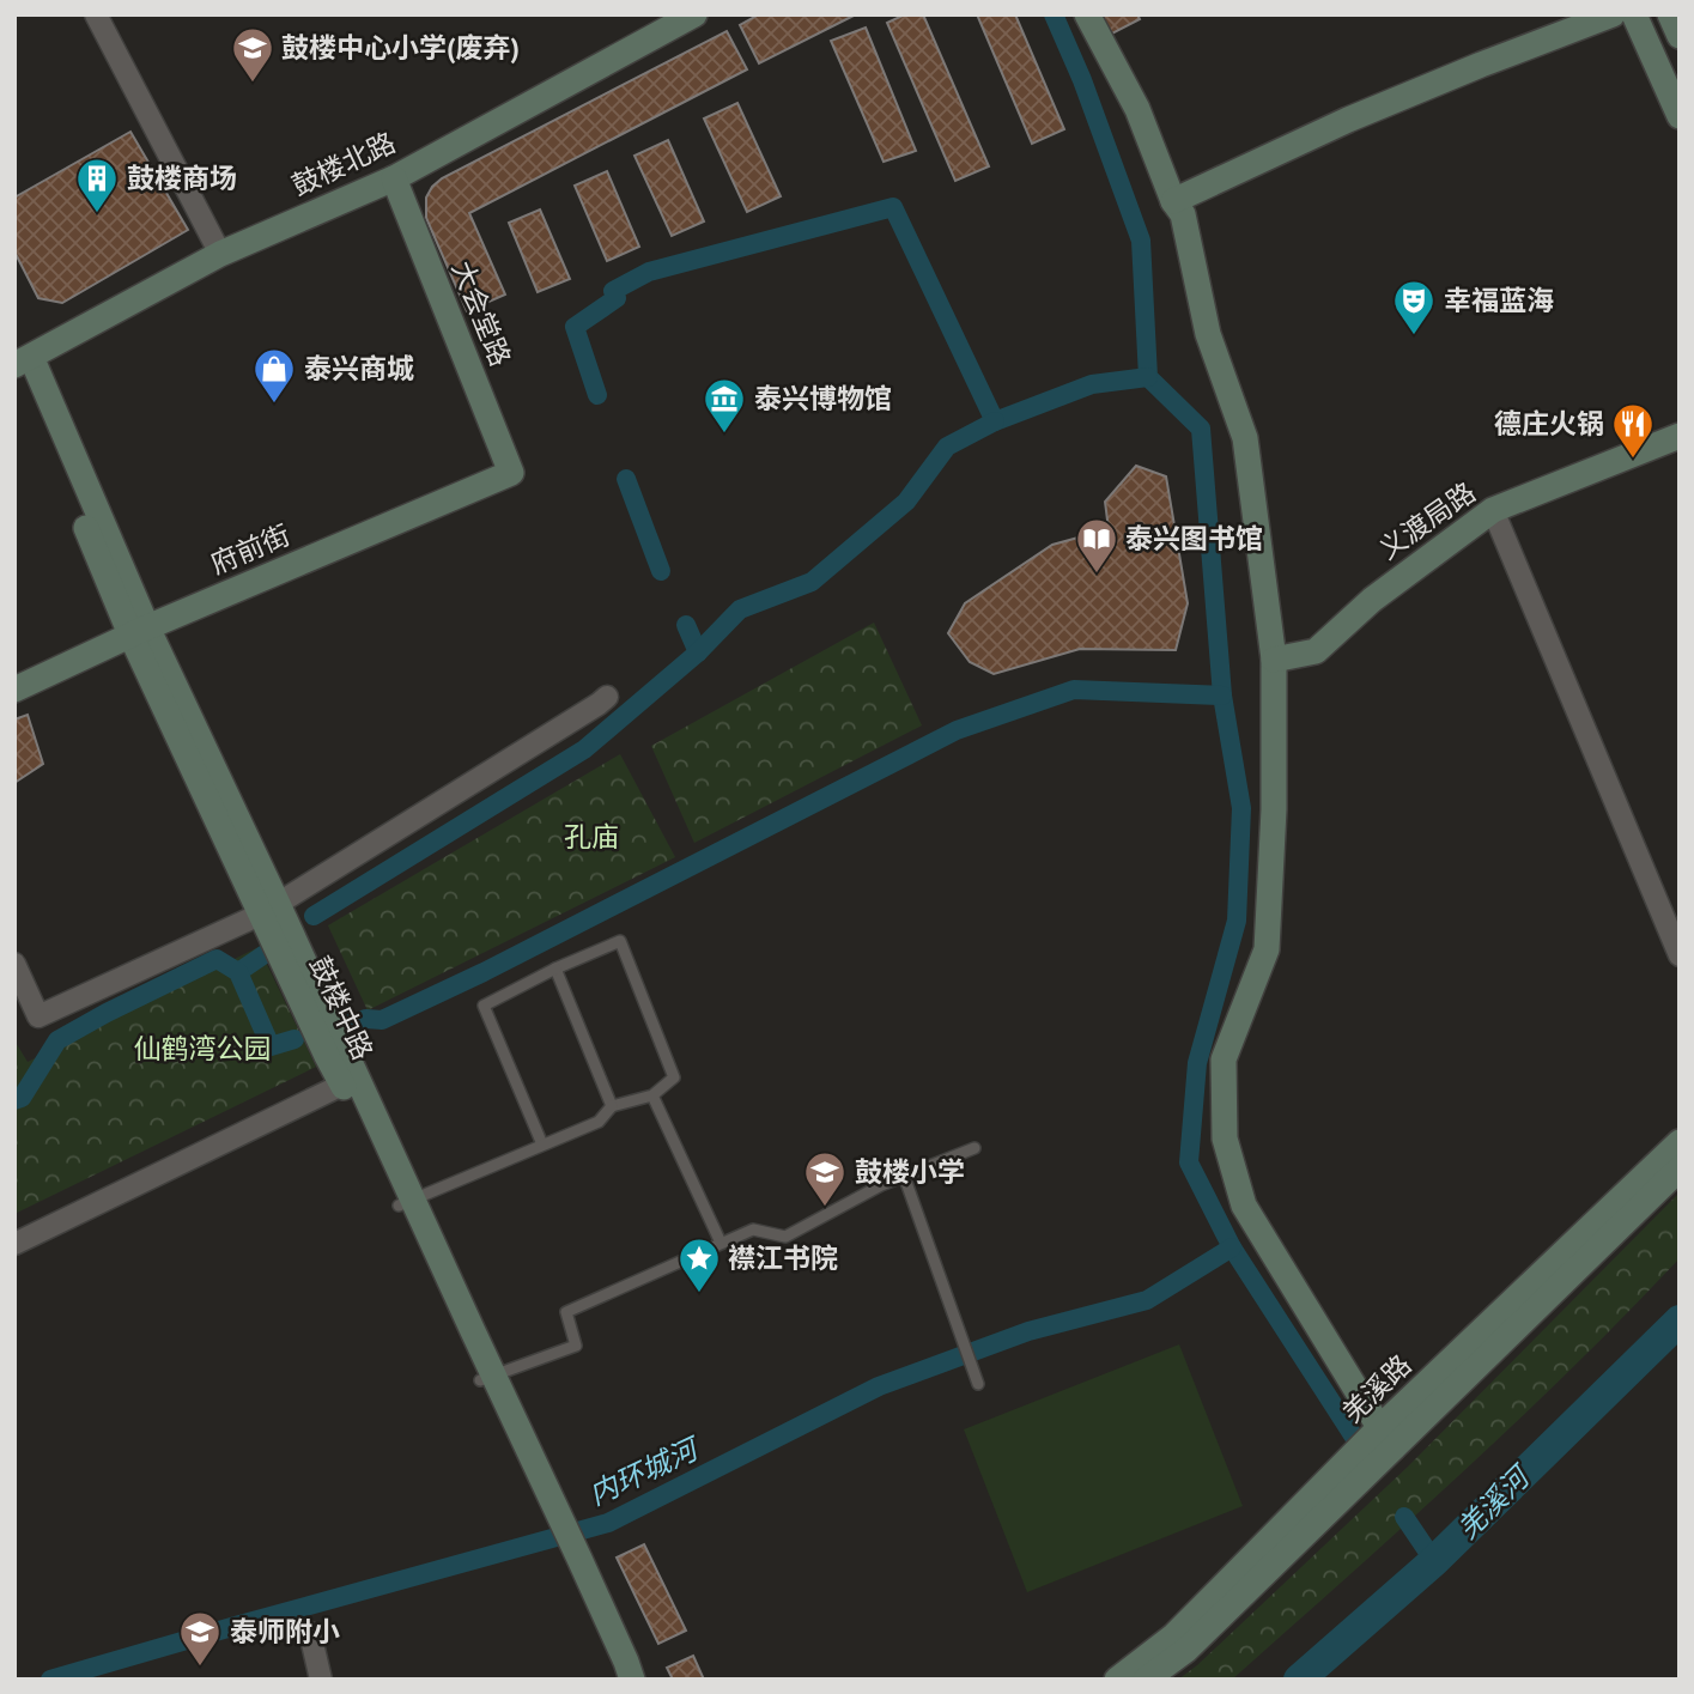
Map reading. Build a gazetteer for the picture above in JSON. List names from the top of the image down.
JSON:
{
  "streets": {
    "street": [
      "鼓楼北路",
      "大会堂路",
      "义渡局路",
      "府前街",
      "鼓楼中路",
      "羌溪路"
    ]
  },
  "crossings": [
    ["鼓楼北路", "大会堂路"],
    ["鼓楼北路", "鼓楼中路"],
    ["大会堂路", "府前街"],
    ["府前街", "鼓楼中路"]
  ],
  "water": ["内环城河", "羌溪河"],
  "parks": ["孔庙", "仙鹤湾公园"],
  "places": {
    "school or university": ["鼓楼中心小学(废弃)", "鼓楼小学", "泰师附小"],
    "building": ["鼓楼商场"],
    "theatre": ["幸福蓝海"],
    "shop": ["泰兴商城"],
    "museum": ["泰兴博物馆"],
    "restaurant": ["德庄火锅"],
    "library": ["泰兴图书馆"],
    "place": ["襟江书院"]
  }
}
